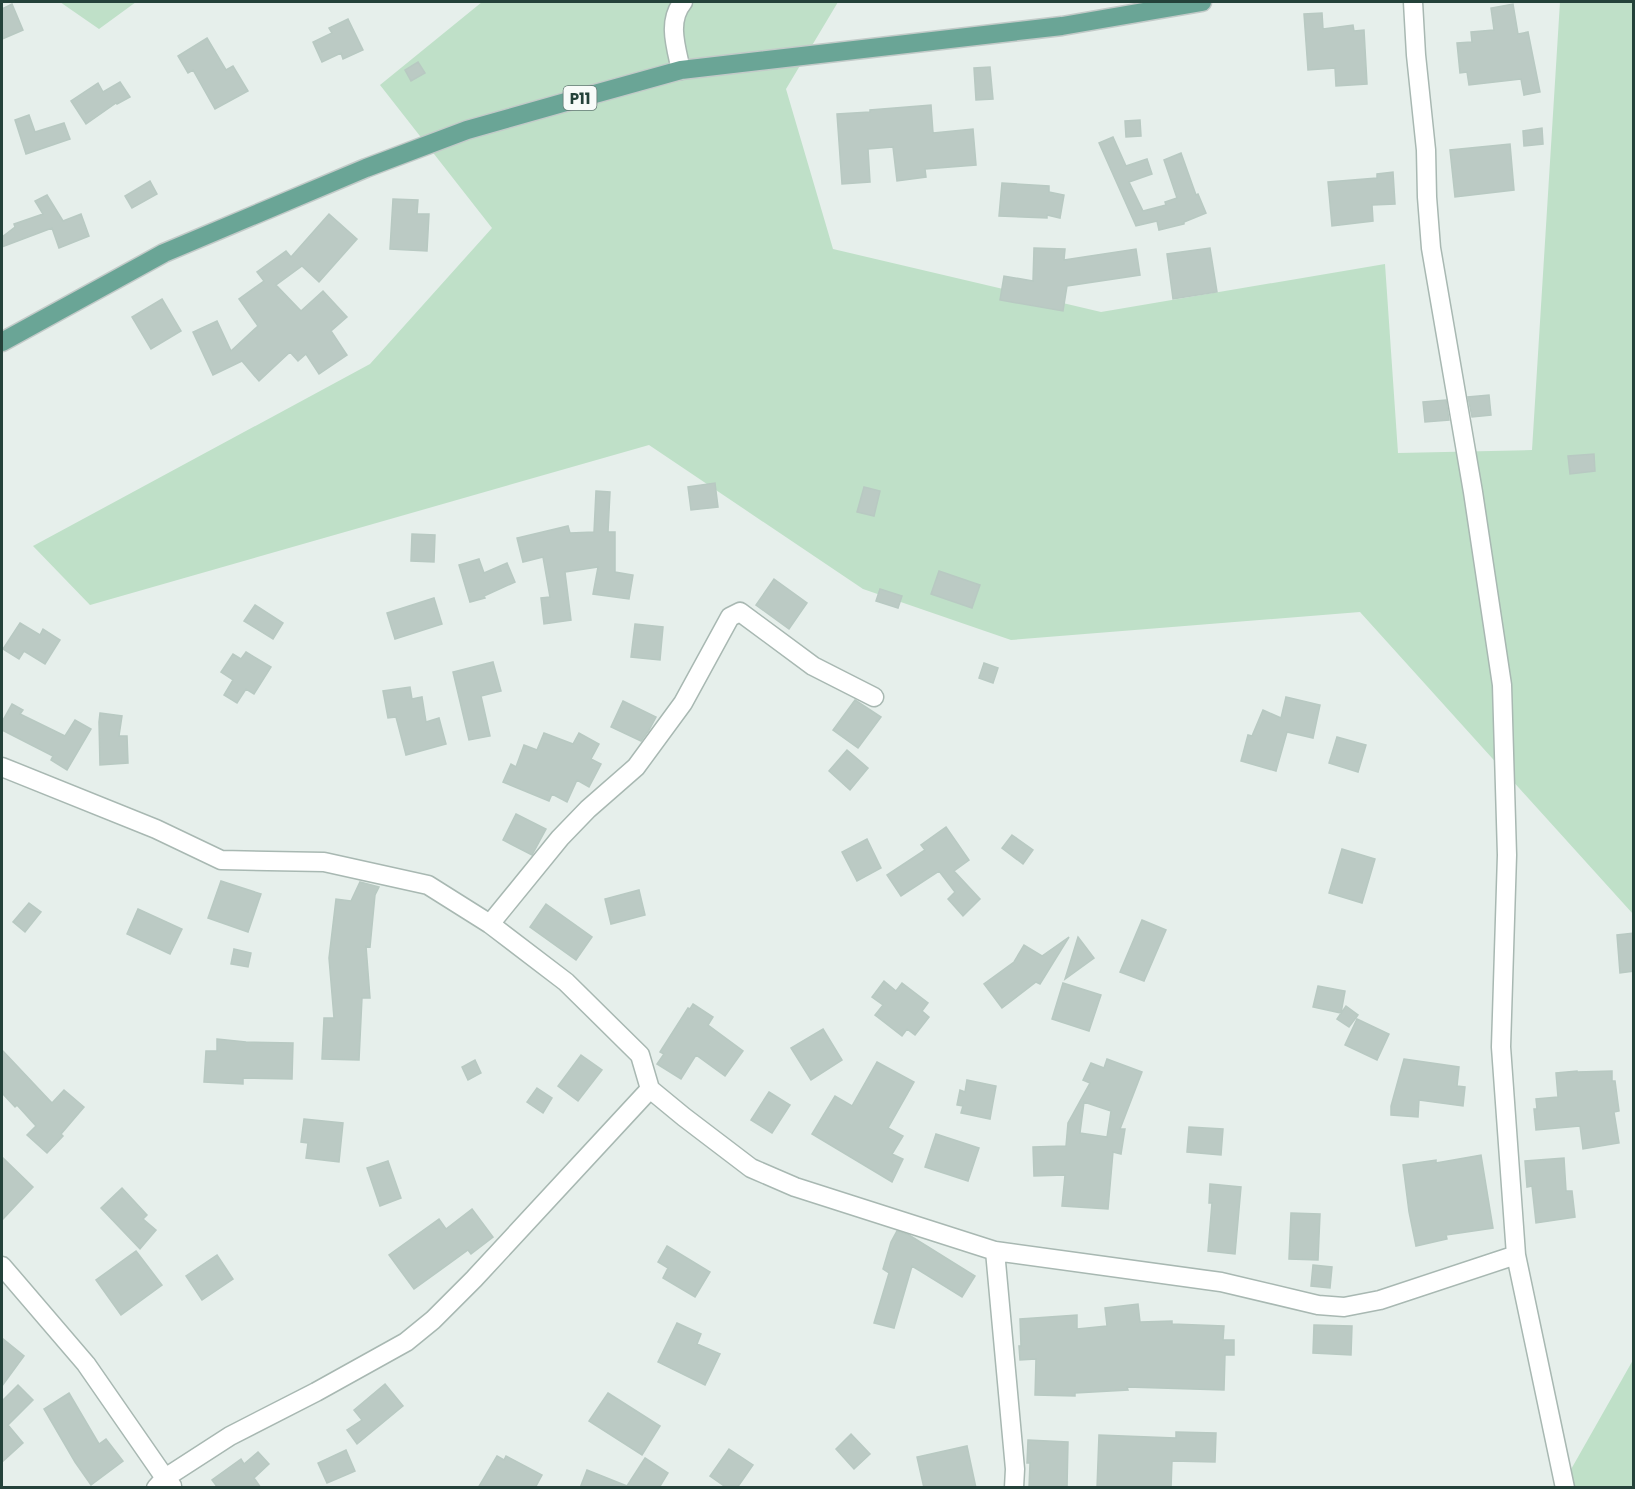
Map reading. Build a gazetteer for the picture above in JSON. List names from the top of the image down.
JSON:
{
  "streets": {
    "main road": ["P11"]
  }
}
